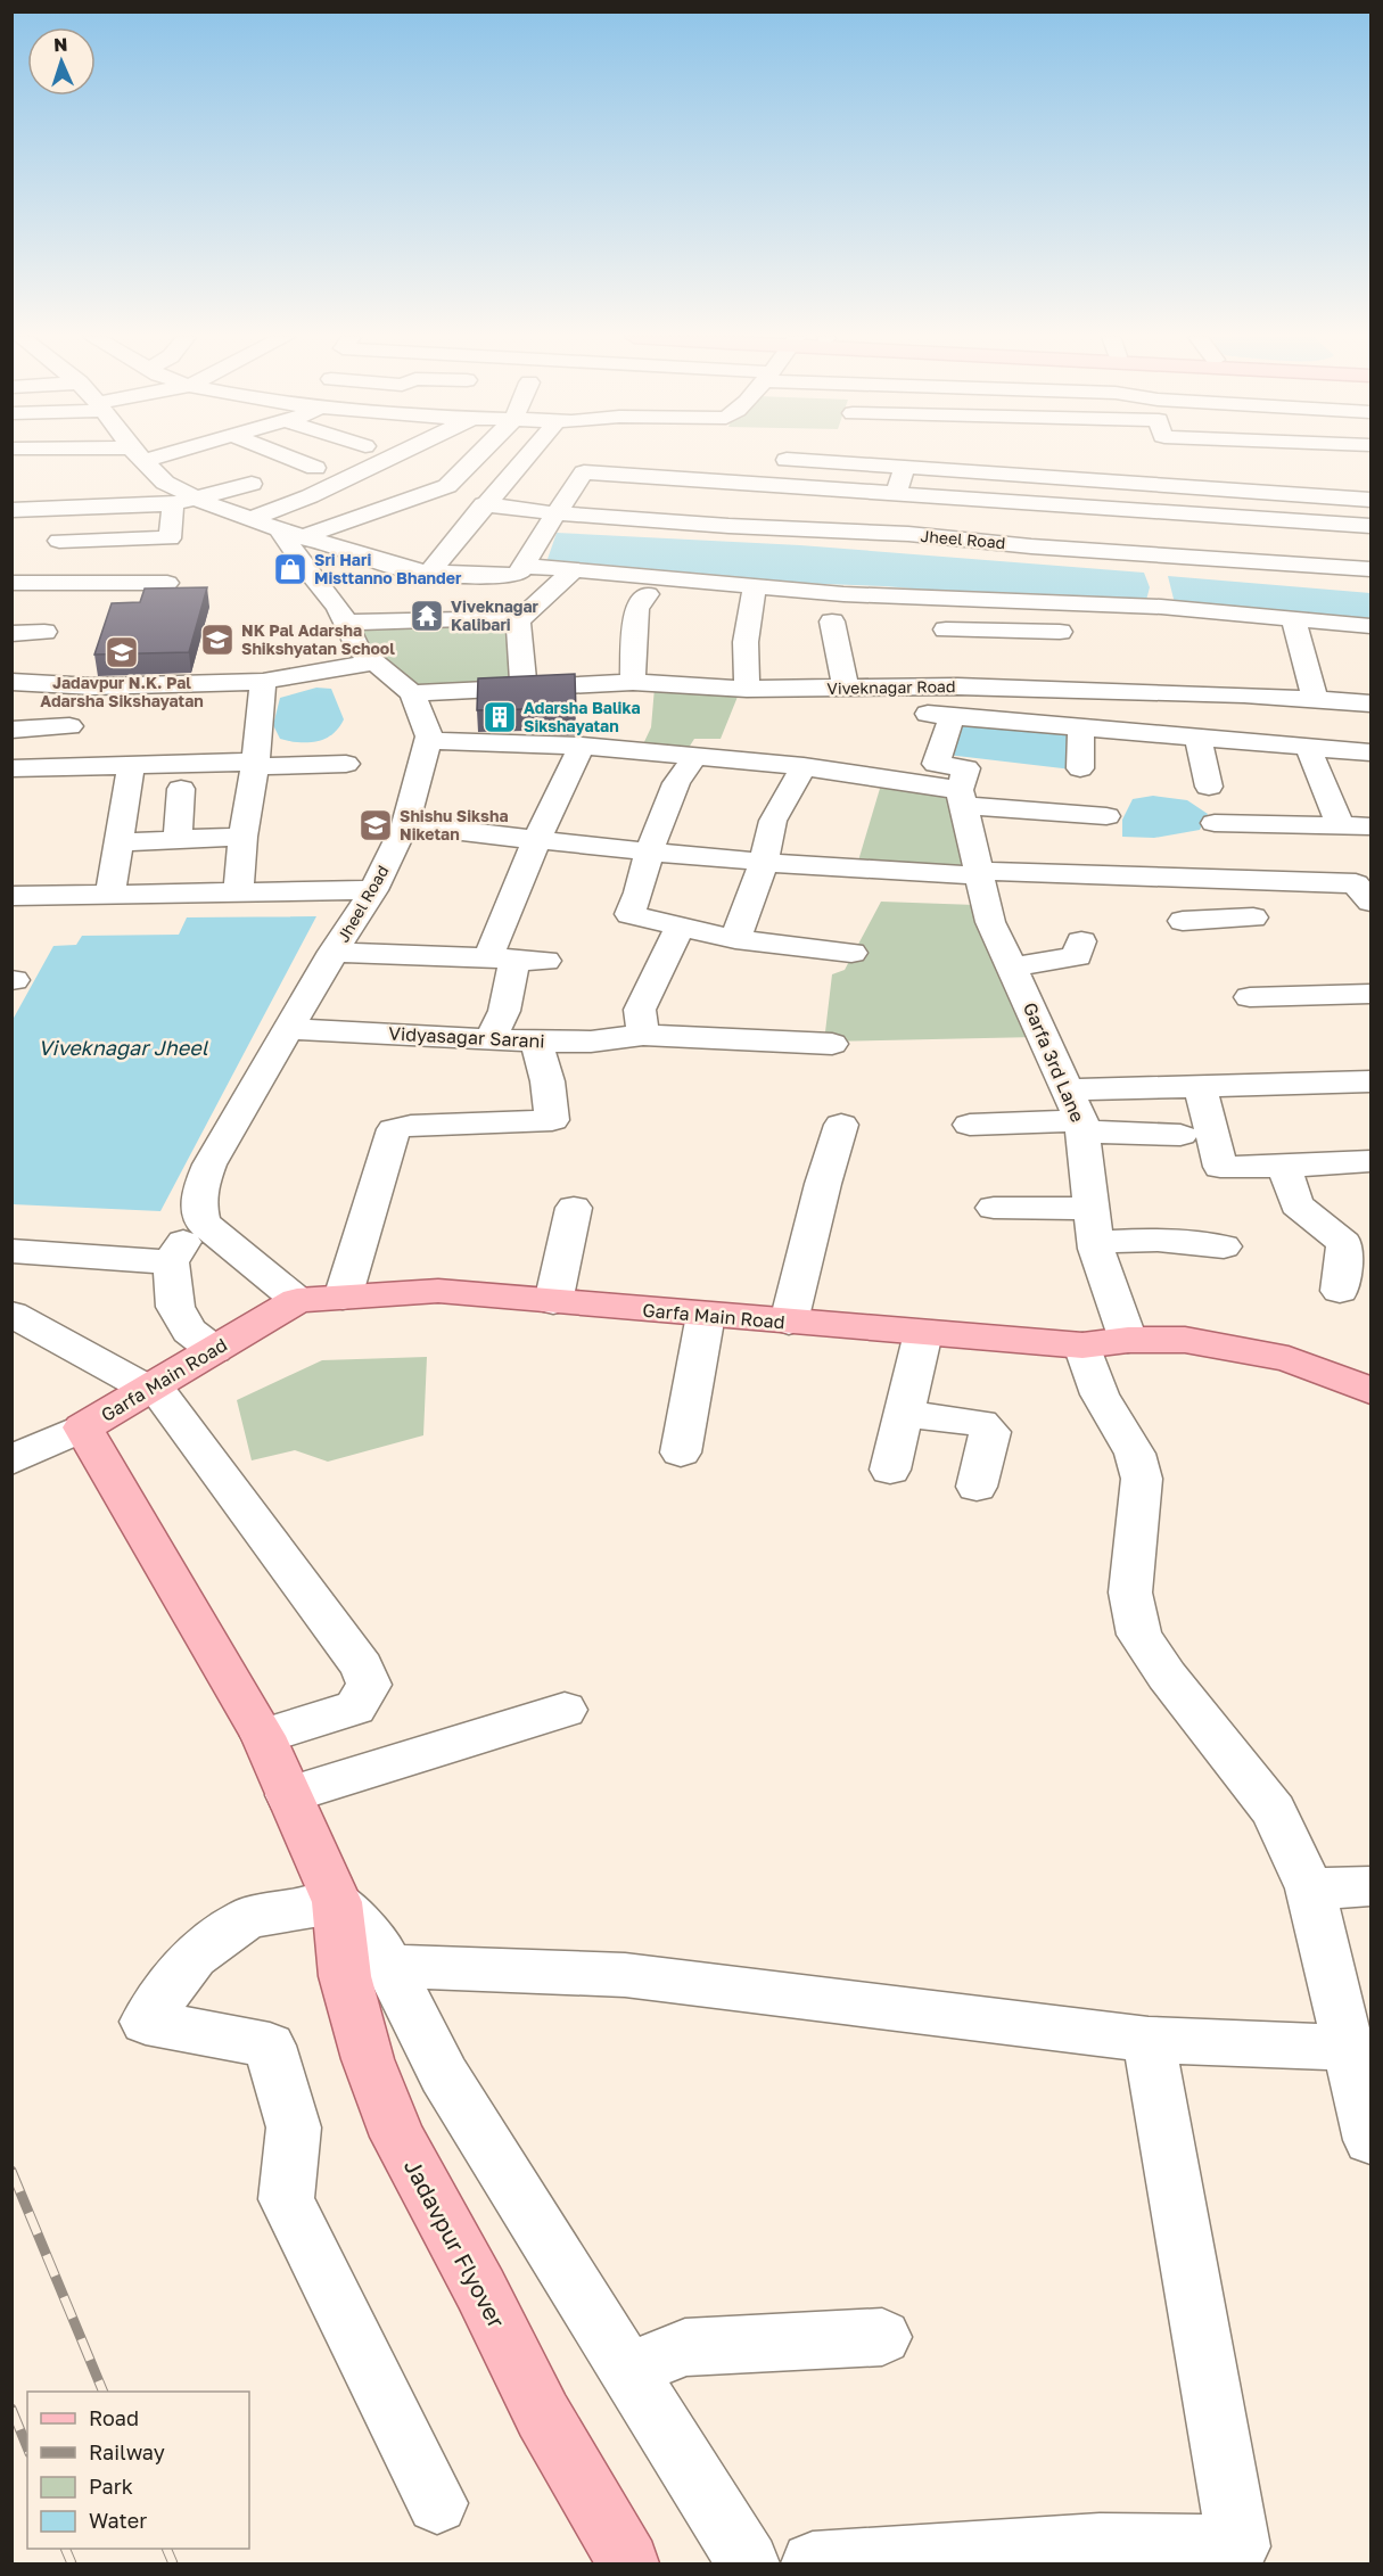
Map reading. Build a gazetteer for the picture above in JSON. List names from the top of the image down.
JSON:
{
  "streets": {
    "main road": ["Garfa Main Road", "Jadavpur Flyover"],
    "street": [
      "Jheel Road",
      "Viveknagar Road",
      "Vidyasagar Sarani",
      "Garfa 3rd Lane"
    ]
  },
  "crossings": [
    ["Jheel Road", "Vidyasagar Sarani"],
    ["Viveknagar Road", "Garfa 3rd Lane"],
    ["Garfa 3rd Lane", "Garfa Main Road"],
    ["Garfa Main Road", "Jadavpur Flyover"]
  ],
  "water": ["Viveknagar Jheel"],
  "places": {
    "shop": ["Sri Hari Misttanno Bhander"],
    "temple": ["Viveknagar Kalibari"],
    "school or university": ["NK Pal Adarsha Shikshyatan School", "Jadavpur N.K. Pal Adarsha Sikshayatan", "Shishu Siksha Niketan"],
    "building": ["Adarsha Balika Sikshayatan"]
  },
  "legend": [
    "Road",
    "Railway",
    "Park",
    "Water"
  ],
  "north": "top"
}
